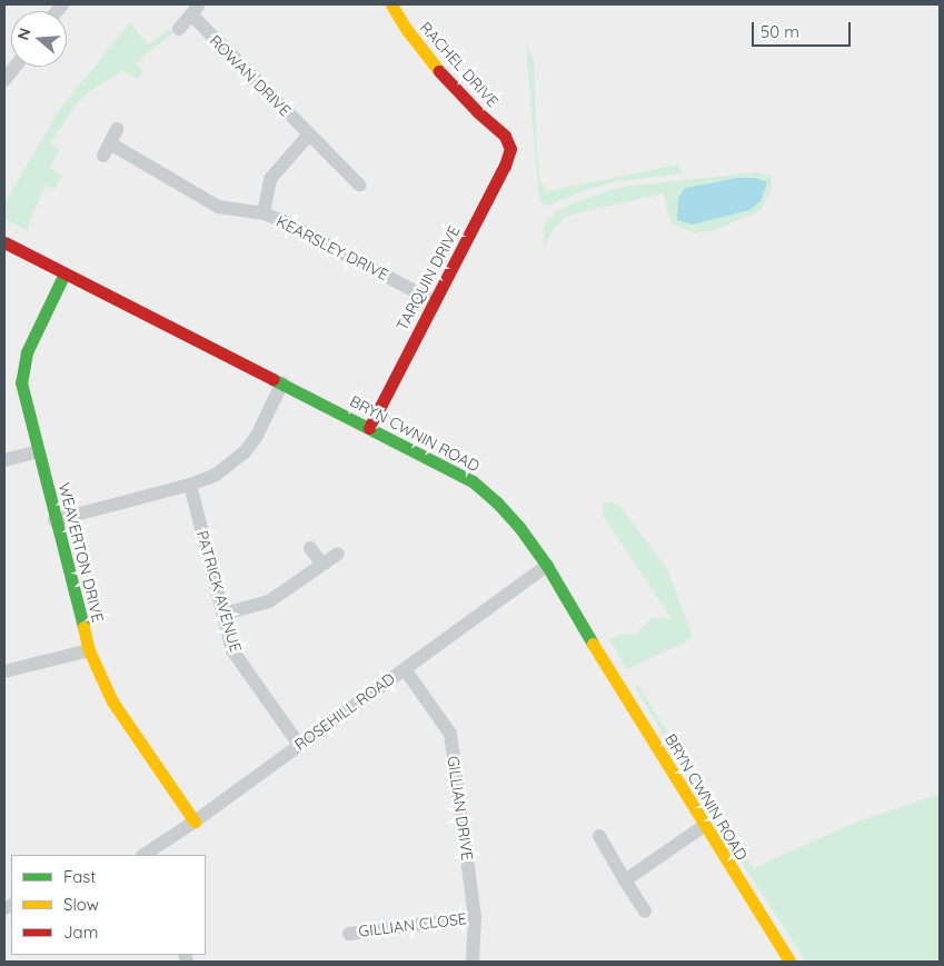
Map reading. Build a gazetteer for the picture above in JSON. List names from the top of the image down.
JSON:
{
  "streets": {
    "street": [
      "RACHEL DRIVE",
      "ROWAN DRIVE",
      "KEARSLEY DRIVE",
      "TARQUIN DRIVE",
      "BRYN CWNIN ROAD",
      "WEAVERTON DRIVE",
      "PATRICK AVENUE",
      "ROSEHILL ROAD",
      "GILLIAN DRIVE",
      "GILLIAN CLOSE"
    ]
  },
  "crossings": [
    ["RACHEL DRIVE", "TARQUIN DRIVE"],
    ["KEARSLEY DRIVE", "TARQUIN DRIVE"],
    ["TARQUIN DRIVE", "BRYN CWNIN ROAD"],
    ["BRYN CWNIN ROAD", "WEAVERTON DRIVE"],
    ["BRYN CWNIN ROAD", "ROSEHILL ROAD"],
    ["WEAVERTON DRIVE", "ROSEHILL ROAD"],
    ["PATRICK AVENUE", "ROSEHILL ROAD"],
    ["ROSEHILL ROAD", "GILLIAN DRIVE"],
    ["GILLIAN DRIVE", "GILLIAN CLOSE"]
  ],
  "legend": ["Fast", "Slow", "Jam"],
  "scale_bar": "50 m",
  "north": "left"
}
